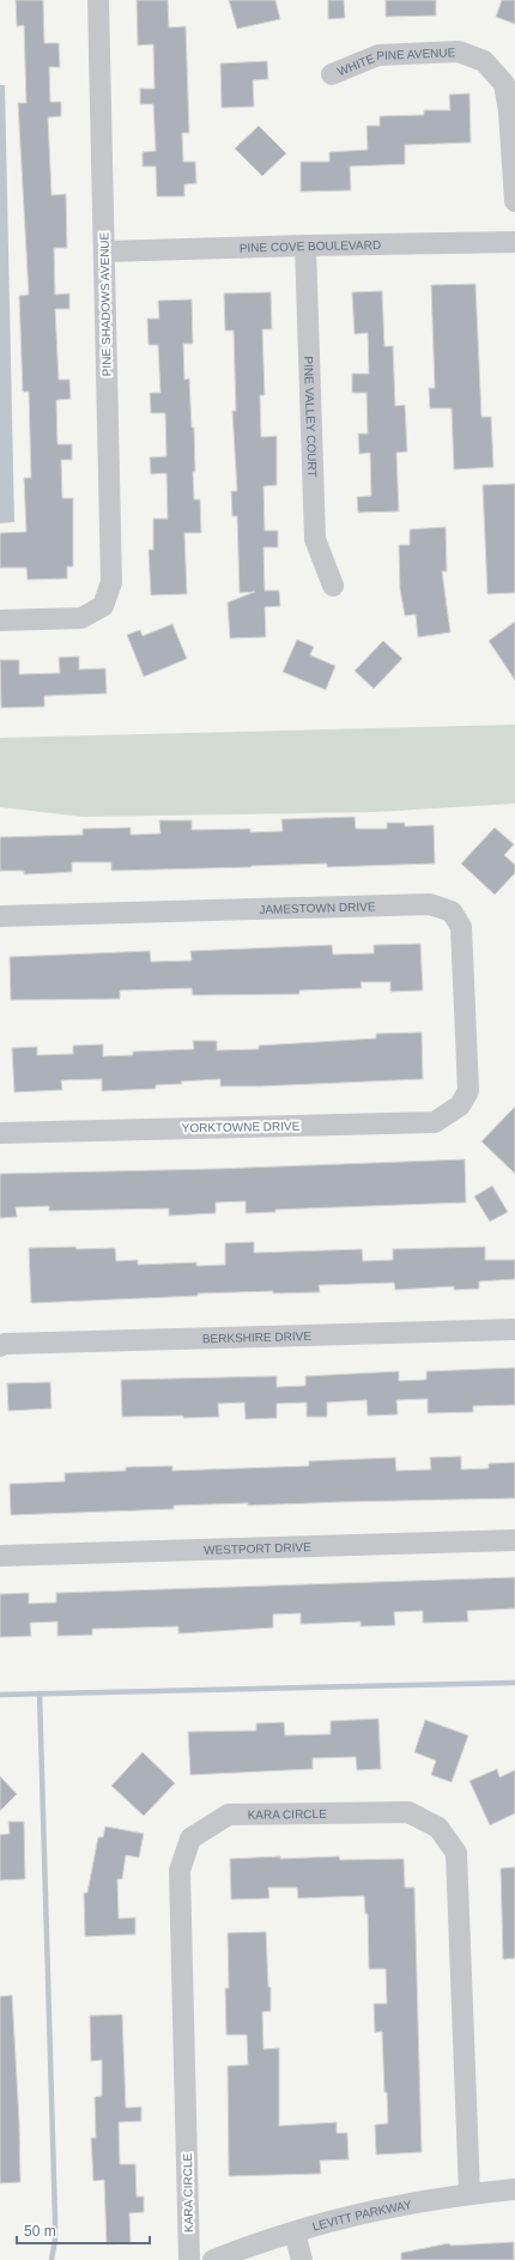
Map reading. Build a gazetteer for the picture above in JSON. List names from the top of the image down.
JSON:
{
  "streets": {
    "street": [
      "WHITE PINE AVENUE",
      "PINE COVE BOULEVARD",
      "PINE SHADOWS AVENUE",
      "PINE VALLEY COURT",
      "JAMESTOWN DRIVE",
      "YORKTOWNE DRIVE",
      "BERKSHIRE DRIVE",
      "WESTPORT DRIVE",
      "KARA CIRCLE",
      "LEVITT PARKWAY"
    ]
  },
  "crossings": [
    ["PINE COVE BOULEVARD", "PINE SHADOWS AVENUE"],
    ["PINE COVE BOULEVARD", "PINE VALLEY COURT"],
    ["JAMESTOWN DRIVE", "YORKTOWNE DRIVE"],
    ["KARA CIRCLE", "LEVITT PARKWAY"]
  ],
  "scale_bar": "50 m"
}
